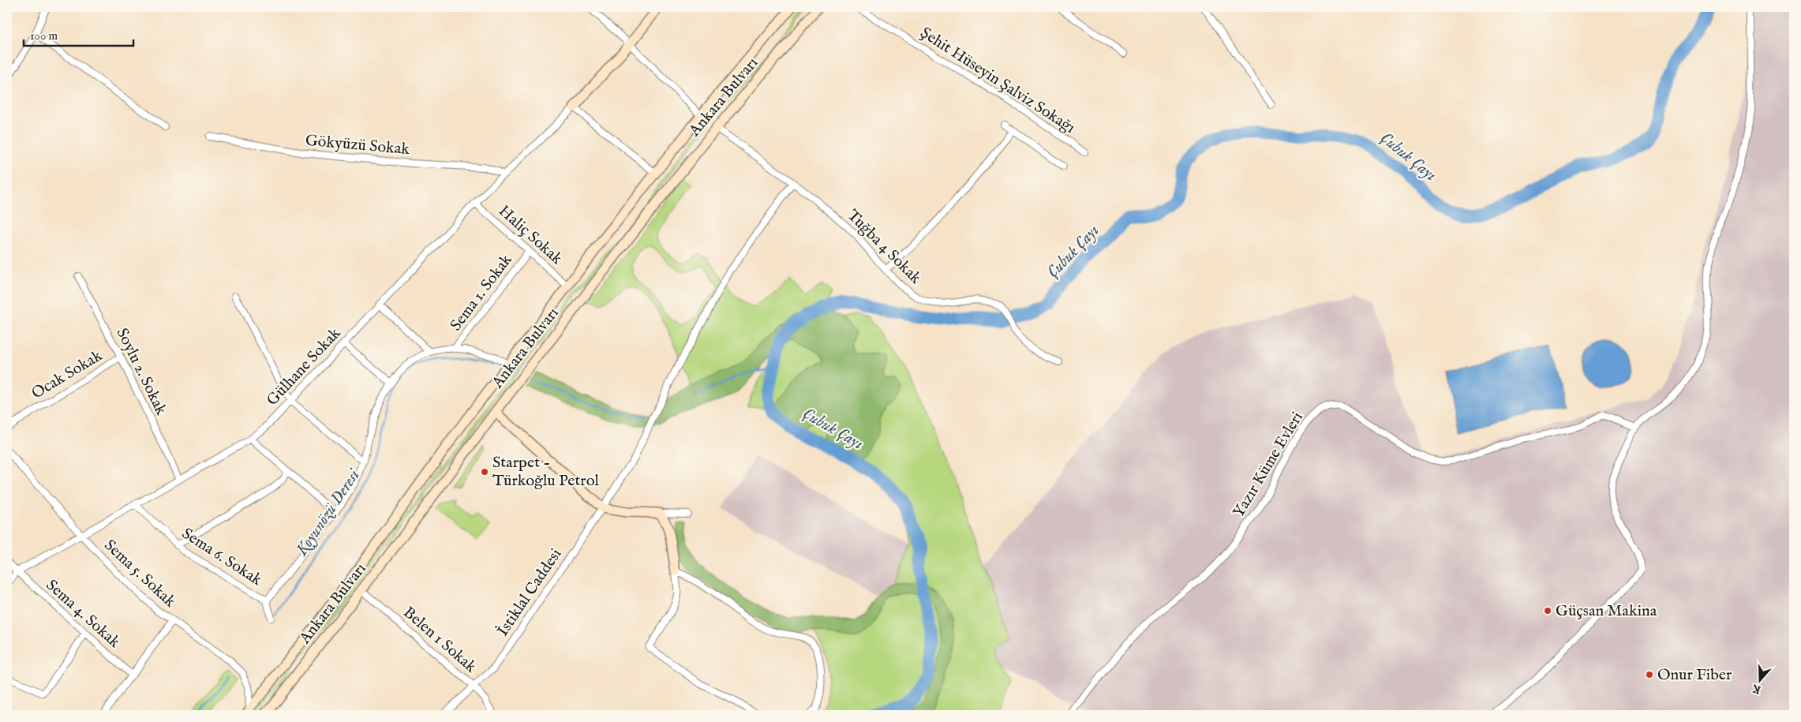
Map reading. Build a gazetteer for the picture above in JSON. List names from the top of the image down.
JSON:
{
  "streets": {
    "main road": ["Ankara Bulvarı"],
    "street": [
      "Şehit Hüseyin Şalviz Sokağı",
      "Gökyüzü Sokak",
      "Haliç Sokak",
      "Tuğba 4 Sokak",
      "Sema 1. Sokak",
      "Gülhane Sokak",
      "Soylu 2. Sokak",
      "Ocak Sokak",
      "Yazır Küme Evleri",
      "Sema 6. Sokak",
      "Sema 5. Sokak",
      "İstiklal Caddesi",
      "Sema 4. Sokak",
      "Belen 1 Sokak"
    ]
  },
  "crossings": [
    ["Ankara Bulvarı", "Haliç Sokak"],
    ["Ankara Bulvarı", "Tuğba 4 Sokak"],
    ["Ankara Bulvarı", "Sema 1. Sokak"],
    ["Ankara Bulvarı", "Sema 5. Sokak"],
    ["Ankara Bulvarı", "Belen 1 Sokak"],
    ["Gökyüzü Sokak", "Gülhane Sokak"],
    ["Haliç Sokak", "Sema 1. Sokak"],
    ["Haliç Sokak", "Gülhane Sokak"],
    ["Tuğba 4 Sokak", "İstiklal Caddesi"],
    ["Sema 1. Sokak", "Sema 6. Sokak"],
    ["Gülhane Sokak", "Soylu 2. Sokak"],
    ["Gülhane Sokak", "Sema 6. Sokak"],
    ["Gülhane Sokak", "Sema 5. Sokak"],
    ["Gülhane Sokak", "Sema 4. Sokak"],
    ["Soylu 2. Sokak", "Ocak Sokak"],
    ["İstiklal Caddesi", "Belen 1 Sokak"]
  ],
  "water": ["Çubuk Çayı", "Koyunözü Deresi"],
  "places": ["Starpet - Türkoğlu Petrol", "Güçsan Makina", "Onur Fiber"],
  "scale_bar": "100 m",
  "north": "bottom"
}
